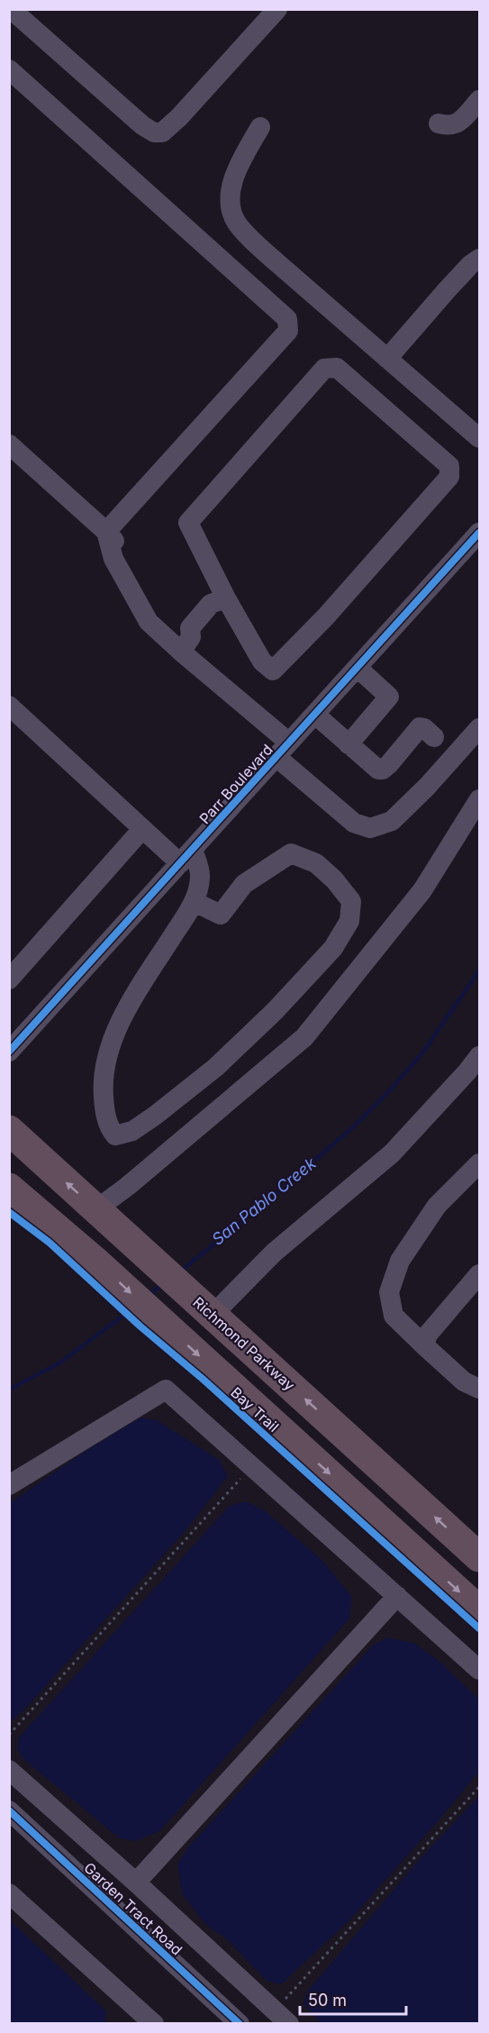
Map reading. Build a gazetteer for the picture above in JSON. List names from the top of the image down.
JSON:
{
  "streets": {
    "highway": ["Richmond Parkway"],
    "street": ["Parr Boulevard", "Garden Tract Road"],
    "cycle path": ["Bay Trail"]
  },
  "water": ["San Pablo Creek"],
  "scale_bar": "50 m"
}
